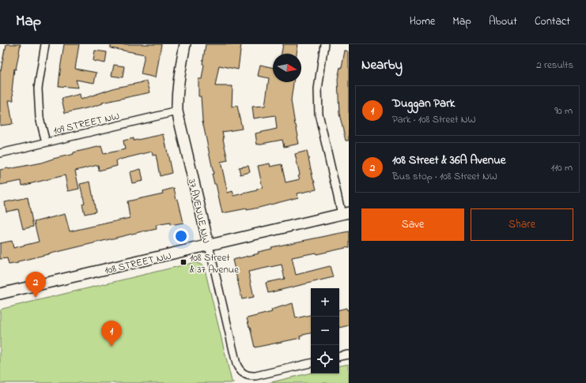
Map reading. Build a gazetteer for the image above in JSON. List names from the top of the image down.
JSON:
{
  "streets": {
    "street": ["109 STREET NW", "37 AVENUE NW", "108 STREET NW"]
  },
  "crossings": [
    ["109 STREET NW", "37 AVENUE NW"],
    ["37 AVENUE NW", "108 STREET NW"]
  ],
  "places": {
    "transit": ["108 Street & 37 Avenue"]
  },
  "north": "right",
  "page": {
    "header": "Map",
    "nav": [
      "Home",
      "Map",
      "About",
      "Contact"
    ],
    "heading": ["Nearby", "2 results"],
    "list": [
      {
        "mark": "1",
        "name": "Duggan Park",
        "note": "Park · 108 Street NW",
        "value": "90 m"
      },
      {
        "mark": "2",
        "name": "108 Street & 36A Avenue",
        "note": "Bus stop · 108 Street NW",
        "value": "110 m"
      }
    ],
    "buttons": ["Save", "Share"],
    "pins": ["2", "1"],
    "map_buttons": ["+", "−"]
  }
}
